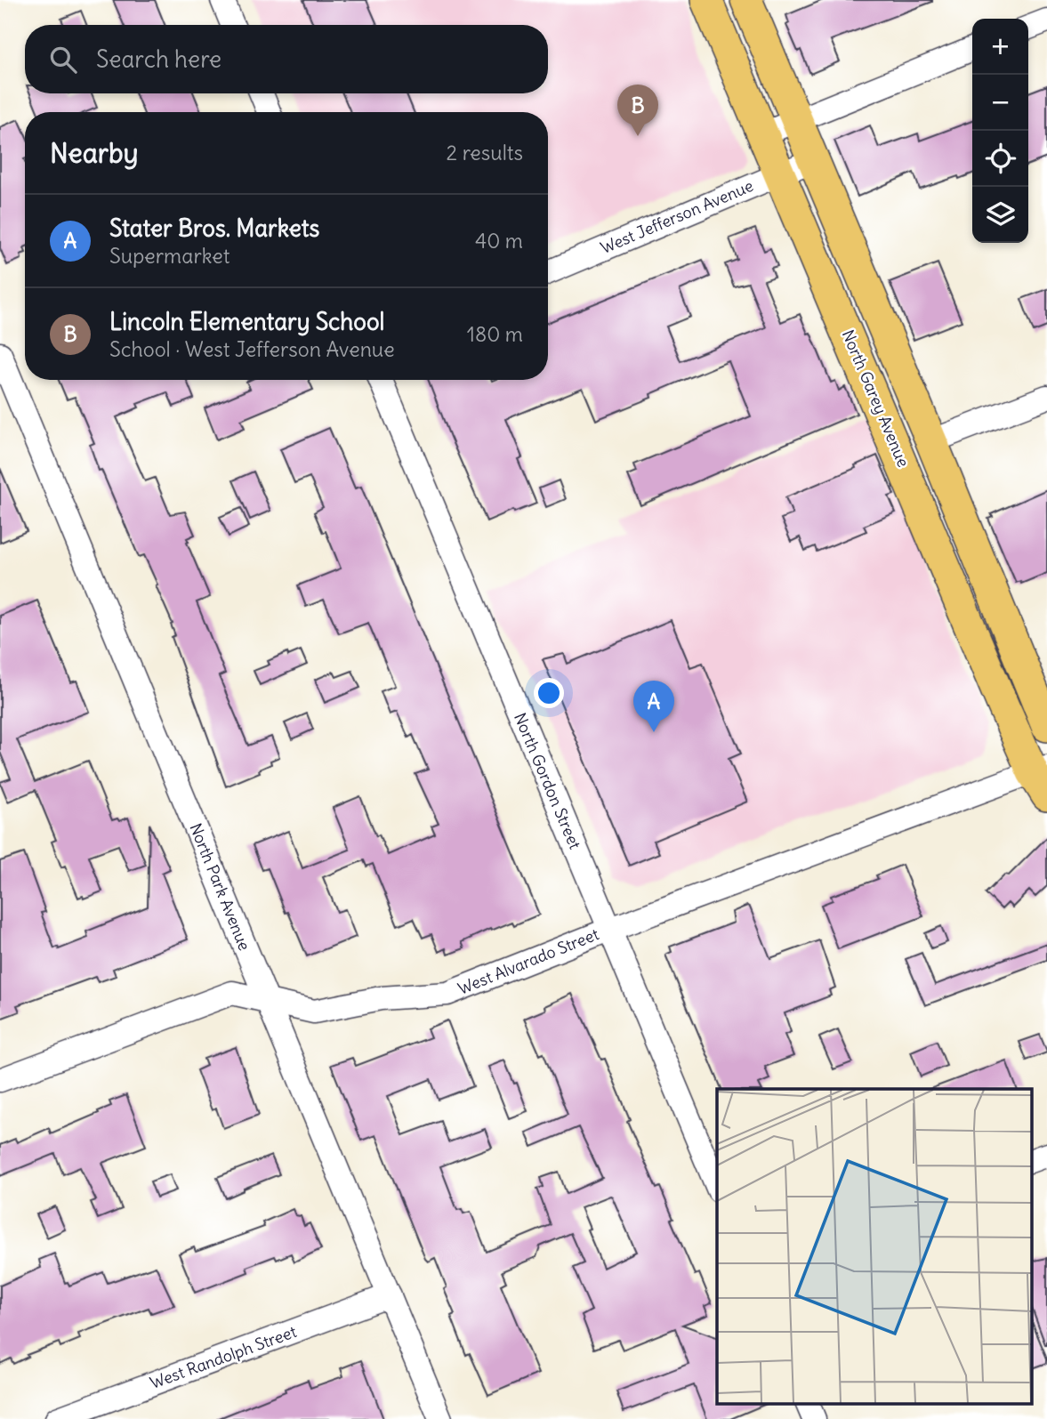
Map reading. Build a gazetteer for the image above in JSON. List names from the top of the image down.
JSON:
{
  "streets": {
    "main road": ["North Garey Avenue"],
    "street": [
      "West Jefferson Avenue",
      "North Gordon Street",
      "North Park Avenue",
      "West Alvarado Street",
      "West Randolph Street"
    ]
  },
  "crossings": [
    ["West Jefferson Avenue", "North Garey Avenue"],
    ["North Garey Avenue", "West Alvarado Street"],
    ["North Gordon Street", "West Alvarado Street"],
    ["North Park Avenue", "West Alvarado Street"],
    ["North Park Avenue", "West Randolph Street"]
  ],
  "page": {
    "map_buttons": ["+", "−"],
    "search": "Search here",
    "pins": ["B", "A"],
    "heading": ["Nearby", "2 results"],
    "list": [
      {
        "mark": "A",
        "name": "Stater Bros. Markets",
        "note": "Supermarket",
        "value": "40 m"
      },
      {
        "mark": "B",
        "name": "Lincoln Elementary School",
        "note": "School · West Jefferson Avenue",
        "value": "180 m"
      }
    ]
  }
}
